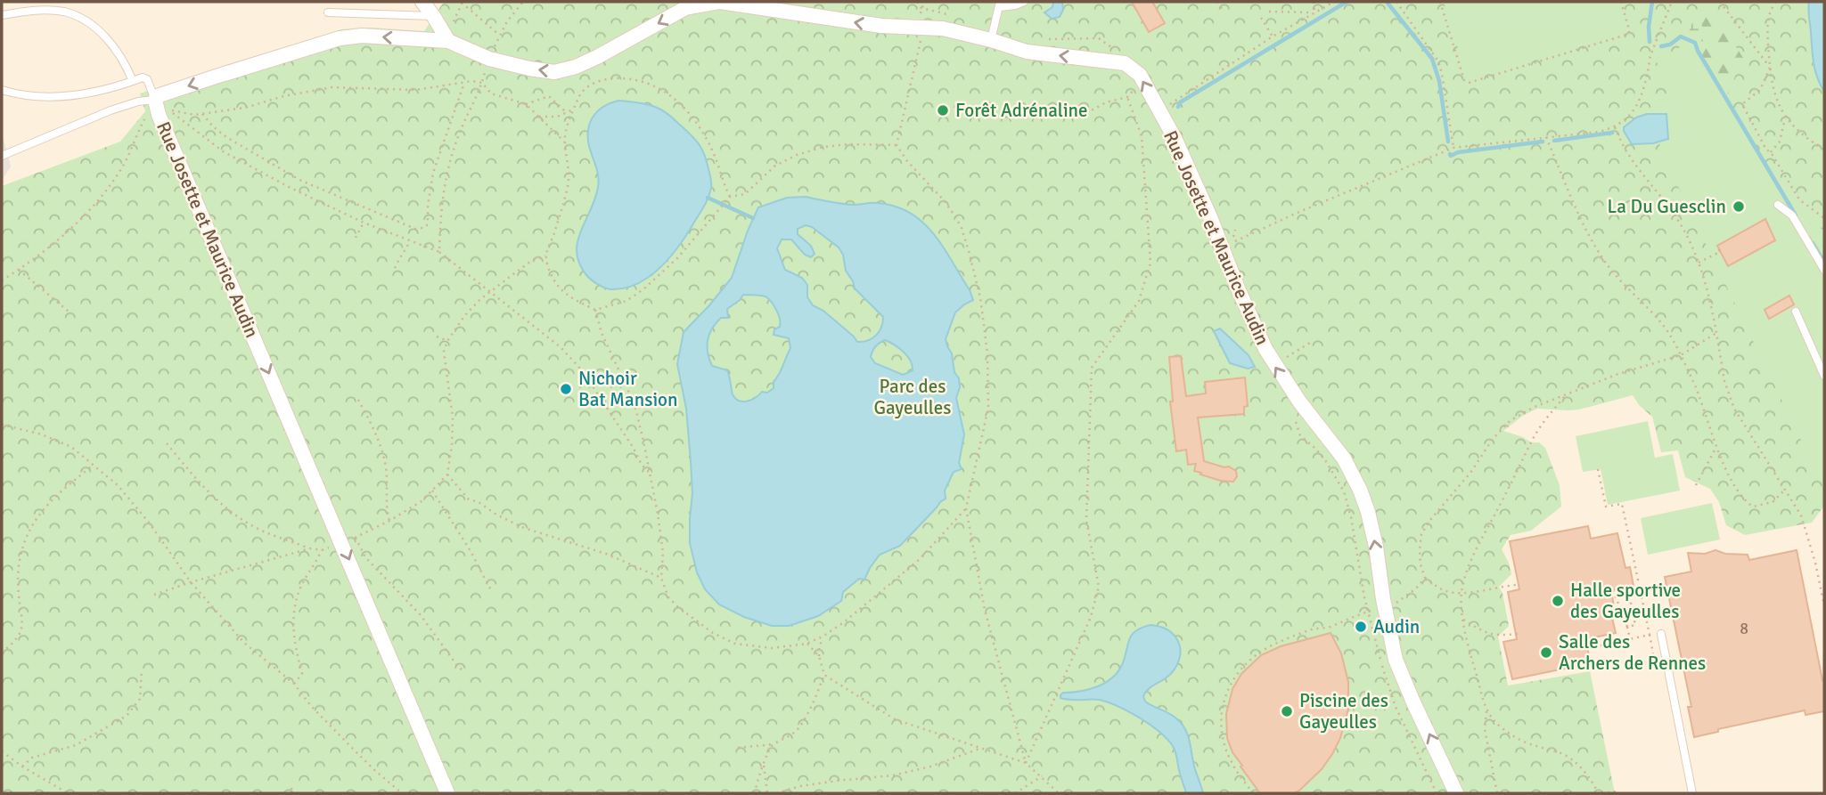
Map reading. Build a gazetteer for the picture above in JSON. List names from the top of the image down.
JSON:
{
  "streets": {
    "street": ["Rue Josette et Maurice Audin"]
  },
  "parks": ["Parc des Gayeulles"],
  "places": [
    "Forêt Adrénaline",
    "La Du Guesclin",
    "Nichoir Bat Mansion",
    "Halle sportive des Gayeulles",
    "Audin",
    "Salle des Archers de Rennes",
    "Piscine des Gayeulles"
  ],
  "house_numbers": ["8"]
}
